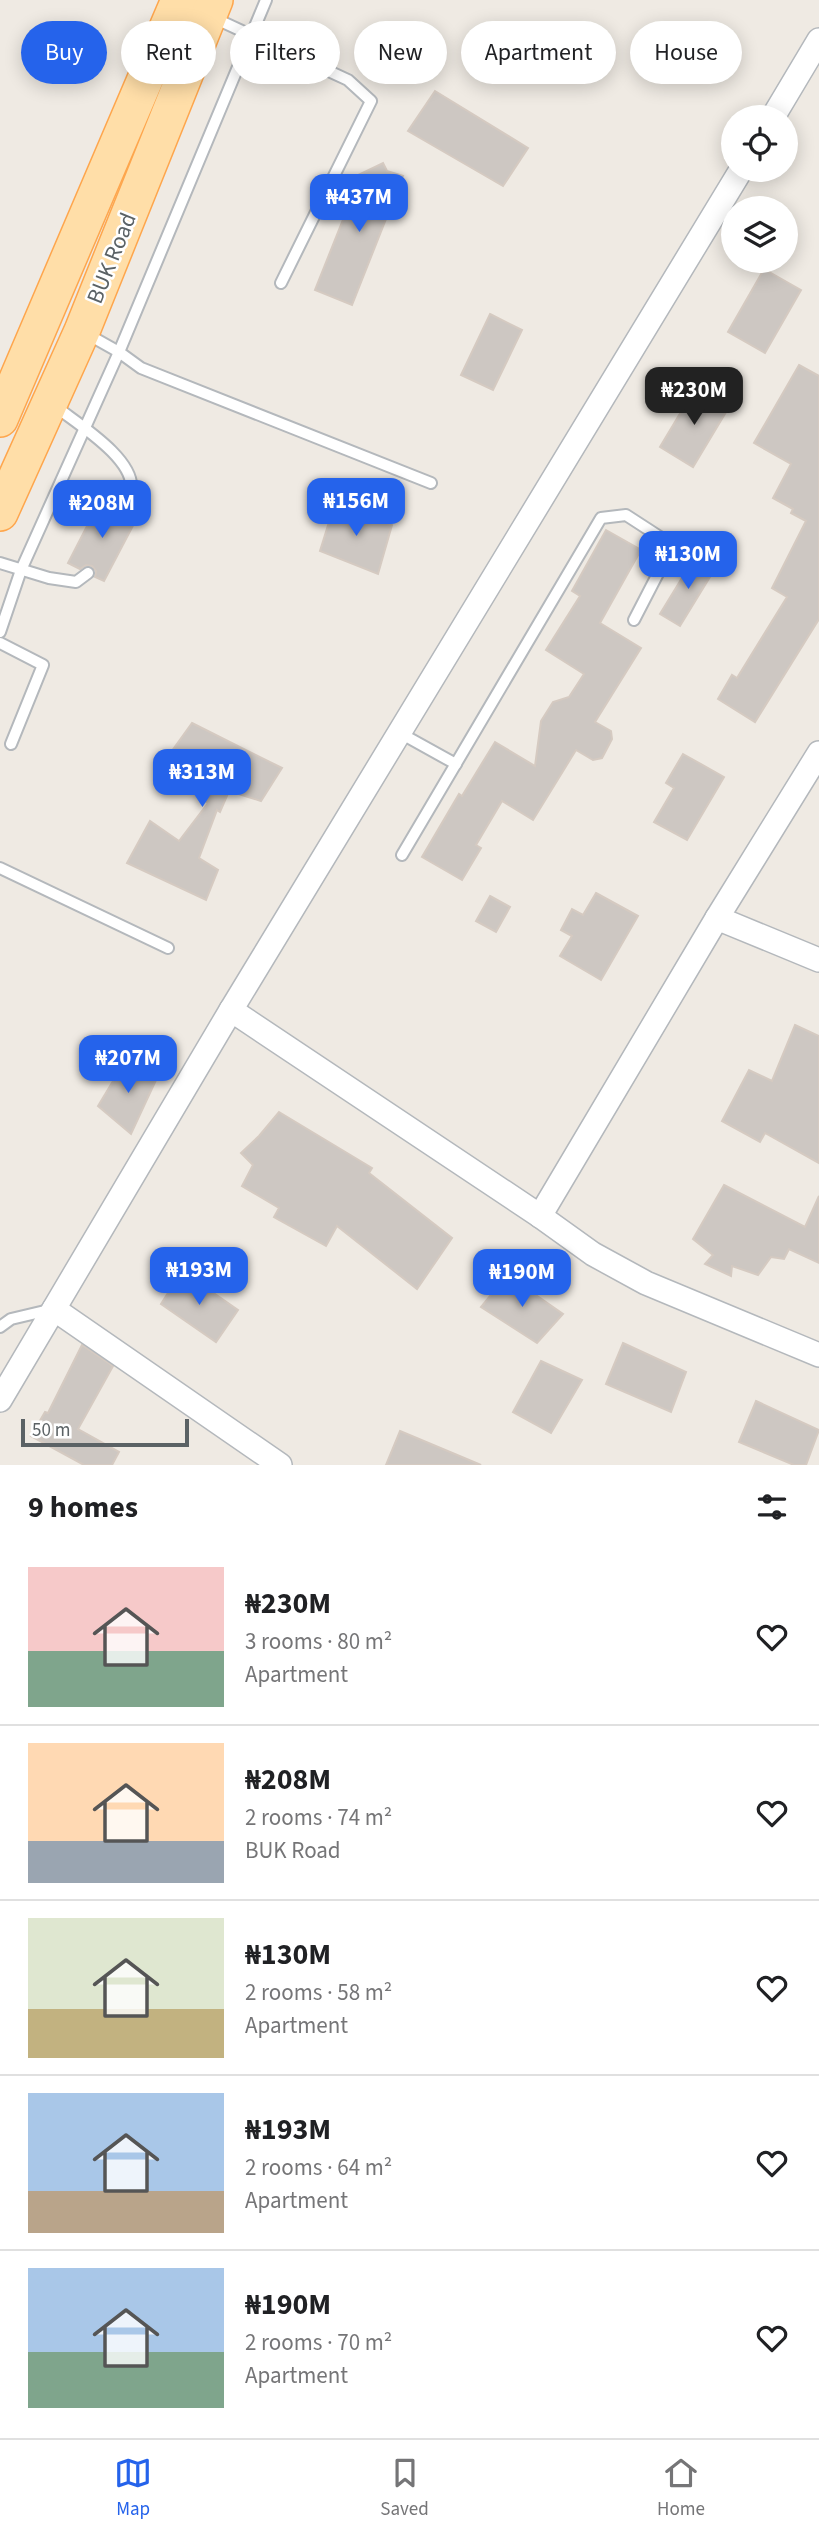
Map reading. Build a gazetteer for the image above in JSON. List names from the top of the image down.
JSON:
{
  "streets": {
    "main road": ["BUK Road"]
  },
  "scale_bar": "50 m",
  "page": {
    "chip": [
      "Buy",
      "Rent",
      "Filters",
      "New",
      "Apartment",
      "House"
    ],
    "price": [
      "₦437M",
      "₦230M",
      "₦156M",
      "₦208M",
      "₦130M",
      "₦313M",
      "₦207M",
      "₦193M",
      "₦190M"
    ],
    "scale": "50 m",
    "heading": "9 homes",
    "list": [
      {
        "name": "₦230M",
        "note": "3 rooms · 80 m² · Apartment"
      },
      {
        "name": "₦208M",
        "note": "2 rooms · 74 m² · BUK Road"
      },
      {
        "name": "₦130M",
        "note": "2 rooms · 58 m² · Apartment"
      },
      {
        "name": "₦193M",
        "note": "2 rooms · 64 m² · Apartment"
      },
      {
        "name": "₦190M",
        "note": "2 rooms · 70 m² · Apartment"
      }
    ],
    "tabs": ["Map", "Saved", "Home"]
  }
}
